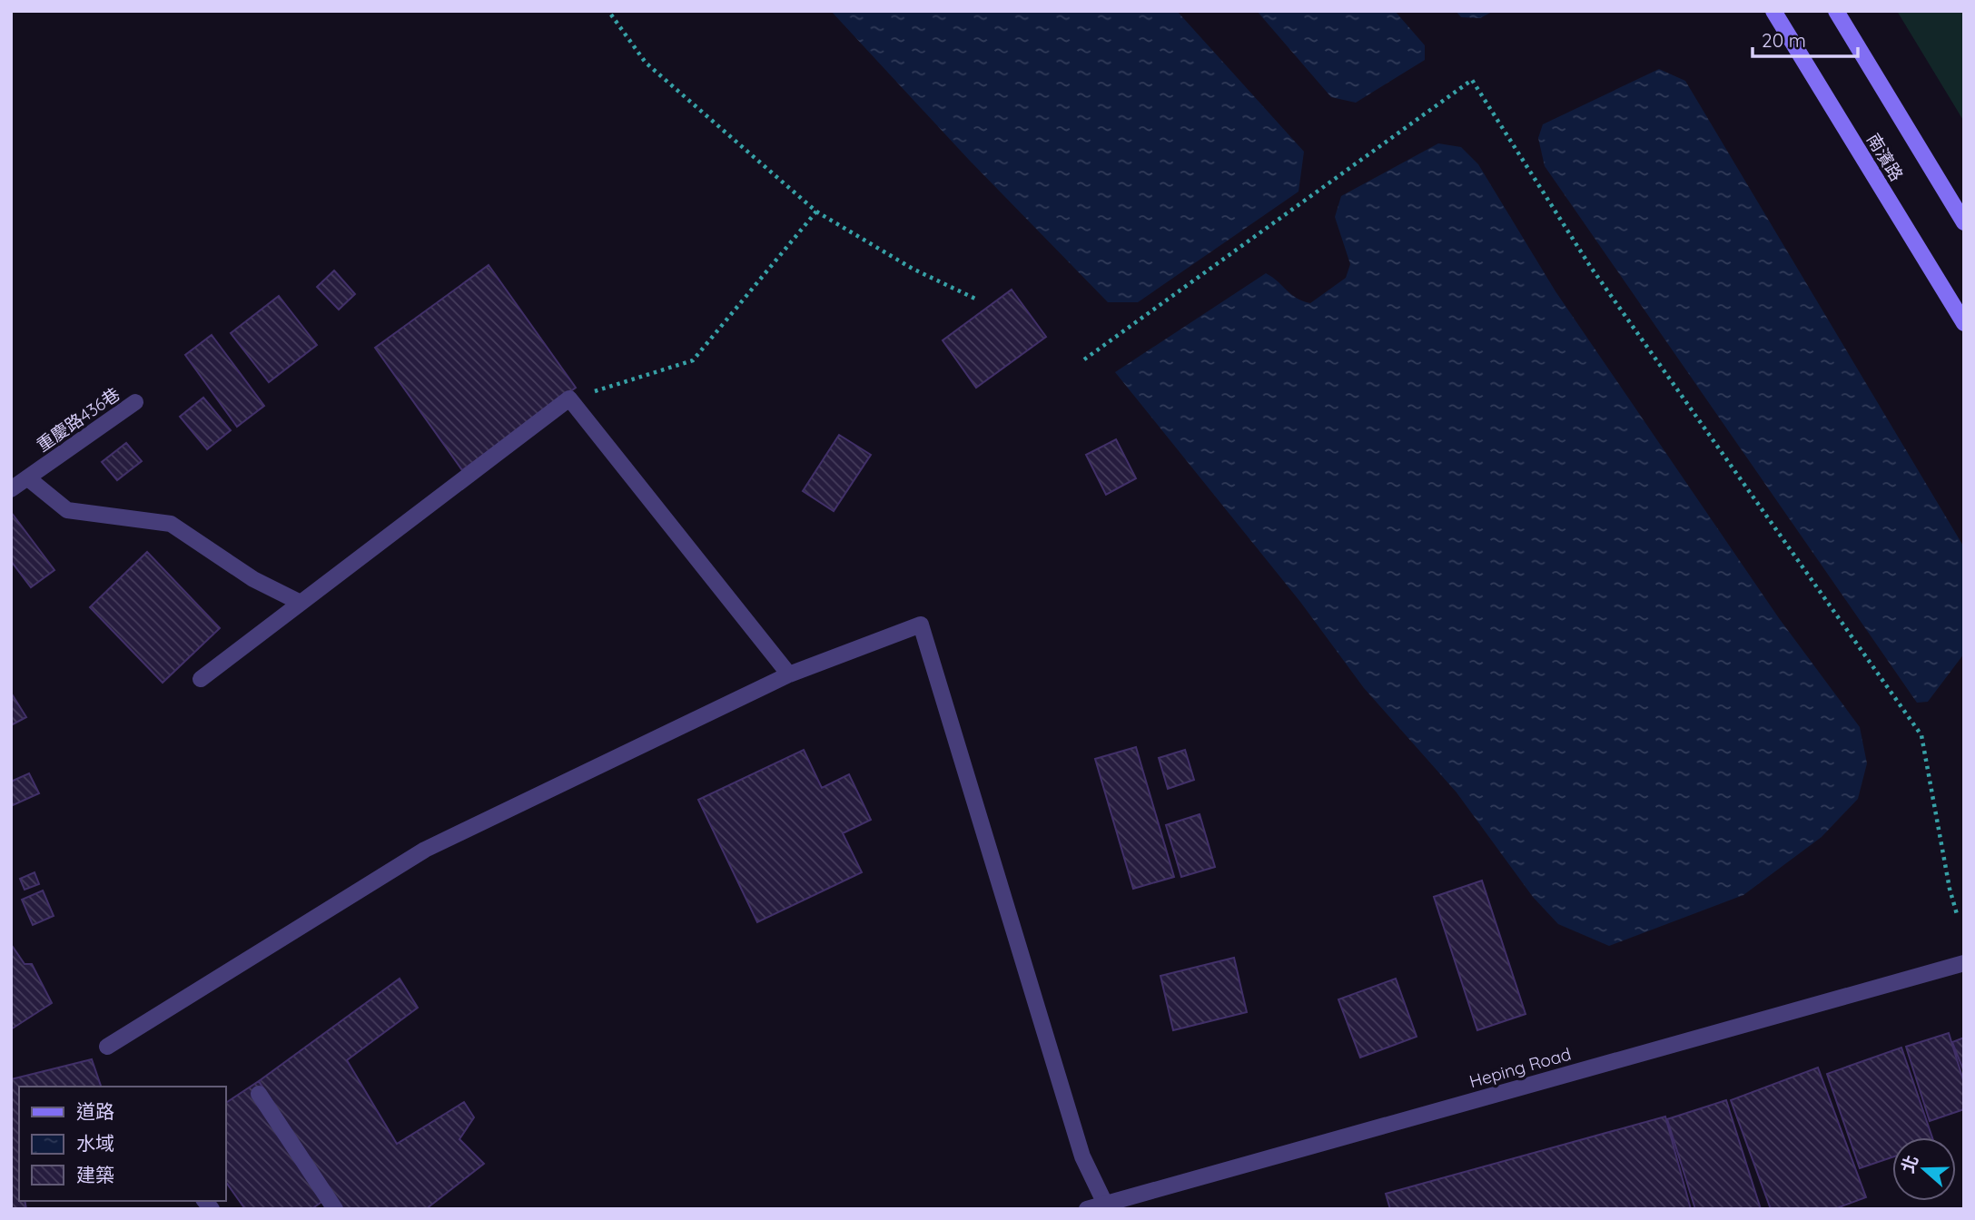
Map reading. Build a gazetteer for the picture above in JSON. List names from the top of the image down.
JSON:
{
  "streets": {
    "main road": ["南濱路"],
    "street": ["重慶路436巷", "Heping Road"]
  },
  "legend": ["道路", "水域", "建築"],
  "scale_bar": "20 m",
  "north": "left"
}
